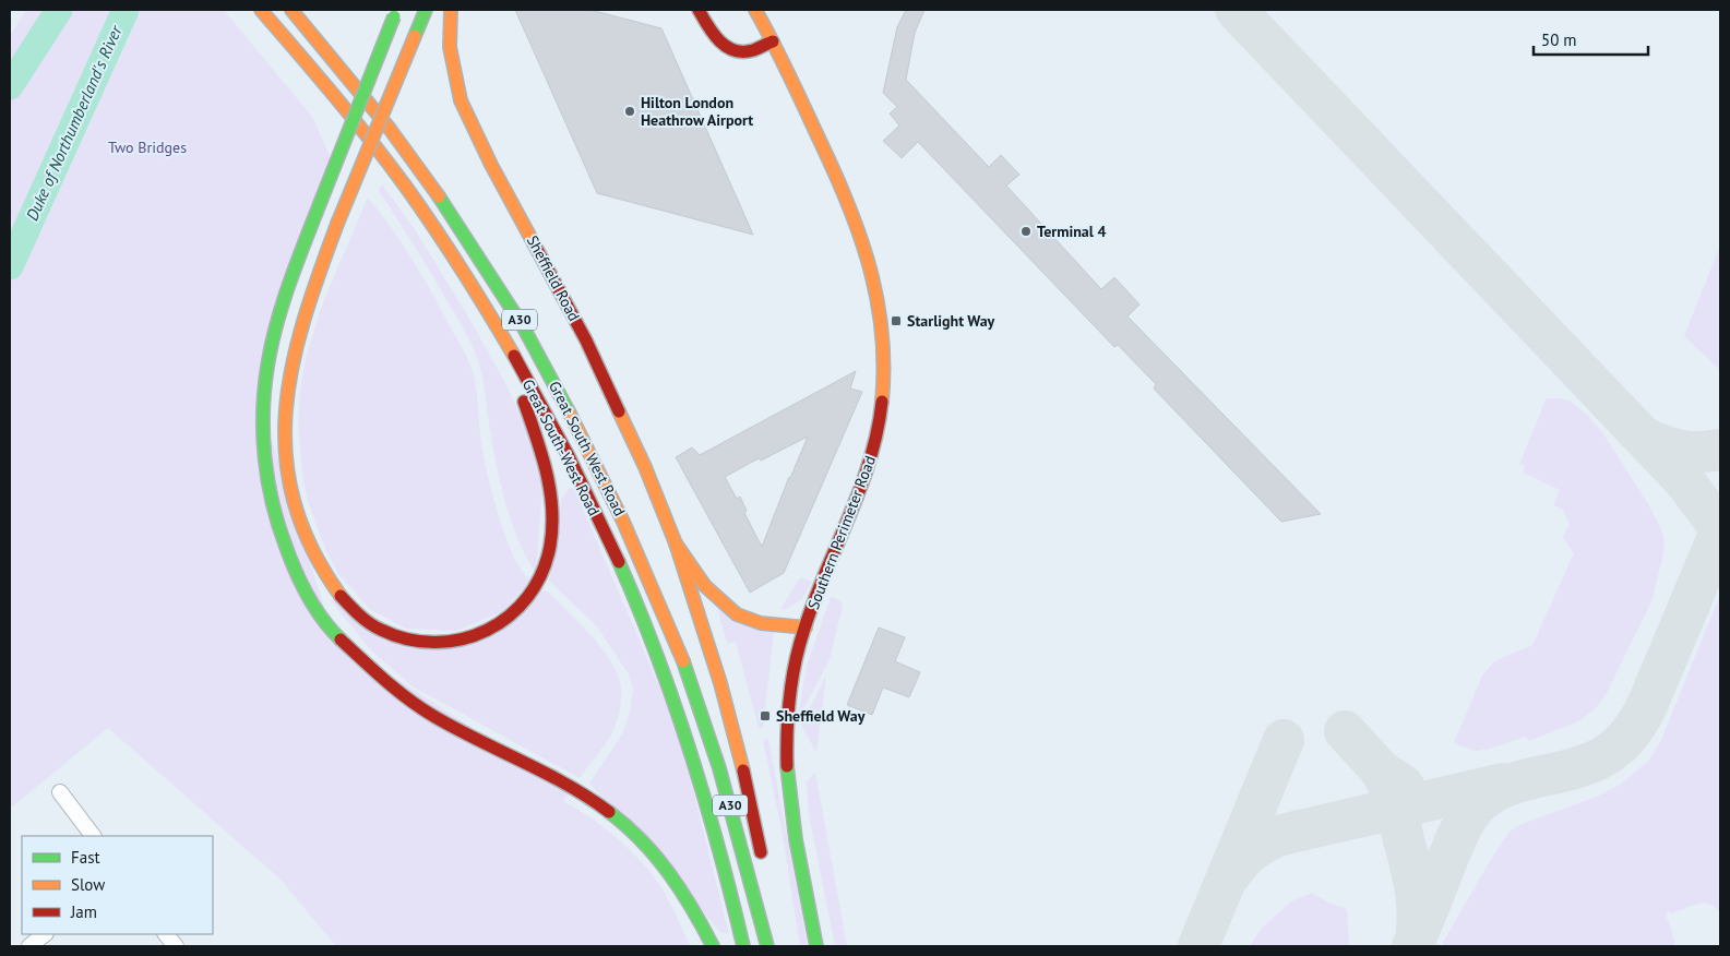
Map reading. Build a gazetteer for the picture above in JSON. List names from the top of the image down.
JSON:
{
  "streets": {
    "main road": [
      "Sheffield Road",
      "A30",
      "Great South-West Road",
      "Great South West Road",
      "Southern Perimeter Road"
    ]
  },
  "water": ["Duke of Northumberland's River"],
  "parks": ["Two Bridges"],
  "places": {
    "other": ["Hilton London Heathrow Airport", "Terminal 4"],
    "transit": ["Starlight Way", "Sheffield Way"]
  },
  "legend": ["Fast", "Slow", "Jam"],
  "scale_bar": "50 m"
}
